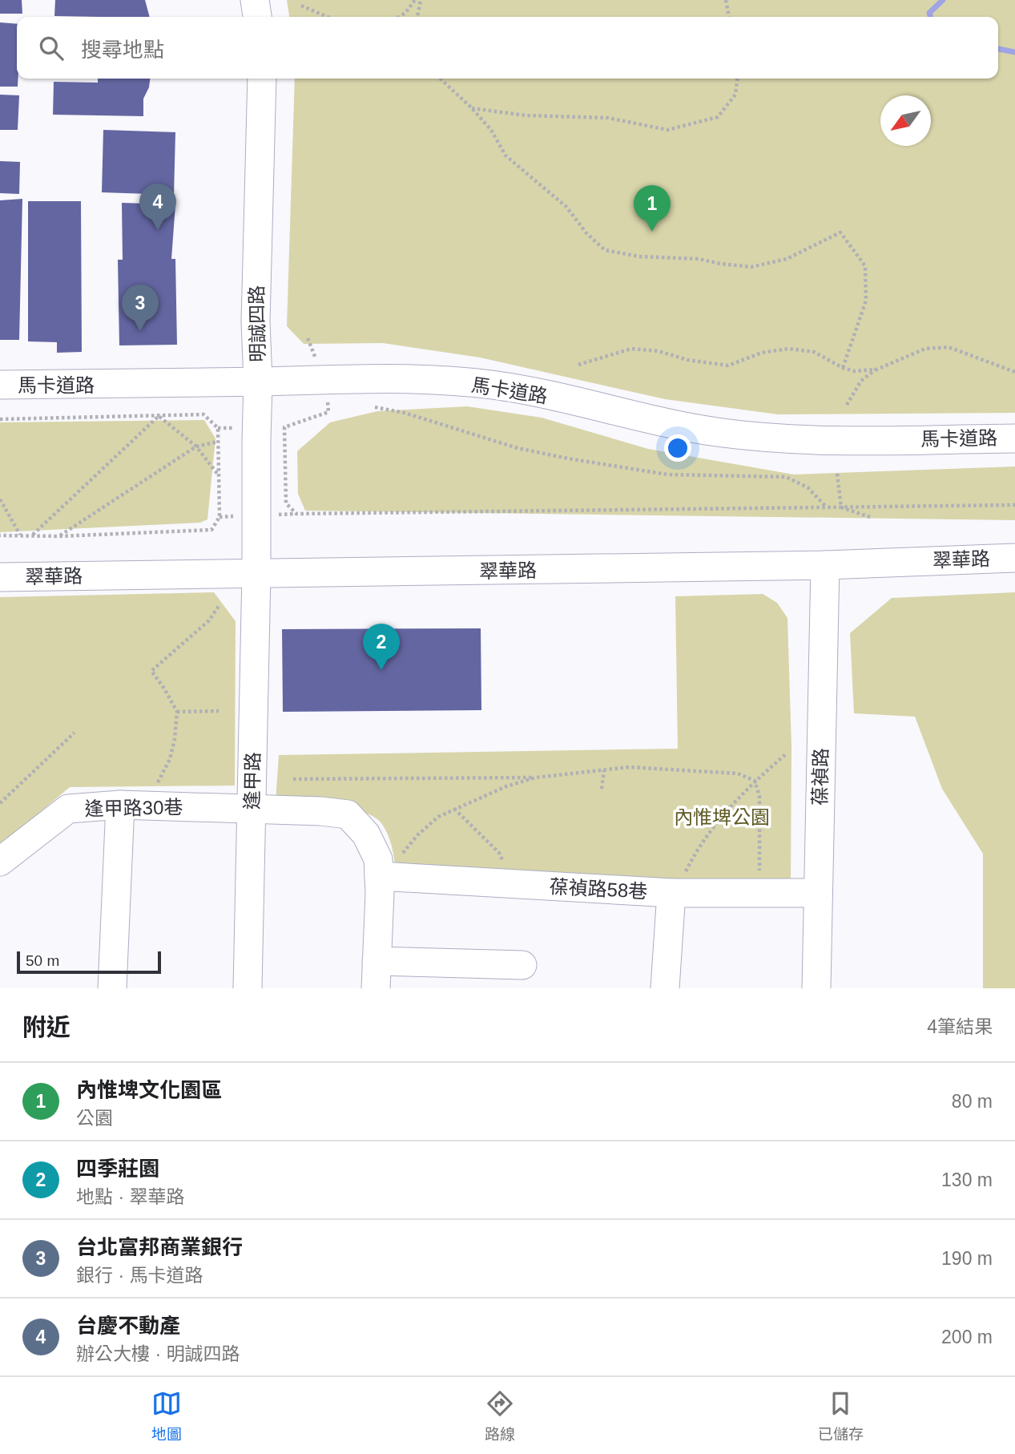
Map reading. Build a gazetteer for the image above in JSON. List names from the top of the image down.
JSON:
{
  "streets": {
    "street": [
      "明誠四路",
      "馬卡道路",
      "翠華路",
      "葆禎路",
      "逢甲路",
      "逢甲路30巷",
      "葆禎路58巷"
    ]
  },
  "crossings": [
    ["明誠四路", "馬卡道路"],
    ["明誠四路", "翠華路"],
    ["明誠四路", "逢甲路"],
    ["翠華路", "葆禎路"],
    ["翠華路", "逢甲路"],
    ["葆禎路", "葆禎路58巷"],
    ["逢甲路", "逢甲路30巷"],
    ["逢甲路30巷", "葆禎路58巷"]
  ],
  "parks": ["內惟埤公園"],
  "scale_bar": "50 m",
  "north": "bottom left",
  "page": {
    "search": "搜尋地點",
    "pins": [
      "4",
      "1",
      "3",
      "2"
    ],
    "scale": "50 m",
    "heading": ["附近", "4筆結果"],
    "list": [
      {
        "mark": "1",
        "name": "內惟埤文化園區",
        "note": "公園",
        "value": "80 m"
      },
      {
        "mark": "2",
        "name": "四季莊園",
        "note": "地點 · 翠華路",
        "value": "130 m"
      },
      {
        "mark": "3",
        "name": "台北富邦商業銀行",
        "note": "銀行 · 馬卡道路",
        "value": "190 m"
      },
      {
        "mark": "4",
        "name": "台慶不動產",
        "note": "辦公大樓 · 明誠四路",
        "value": "200 m"
      }
    ],
    "nav": ["地圖", "路線", "已儲存"]
  }
}
